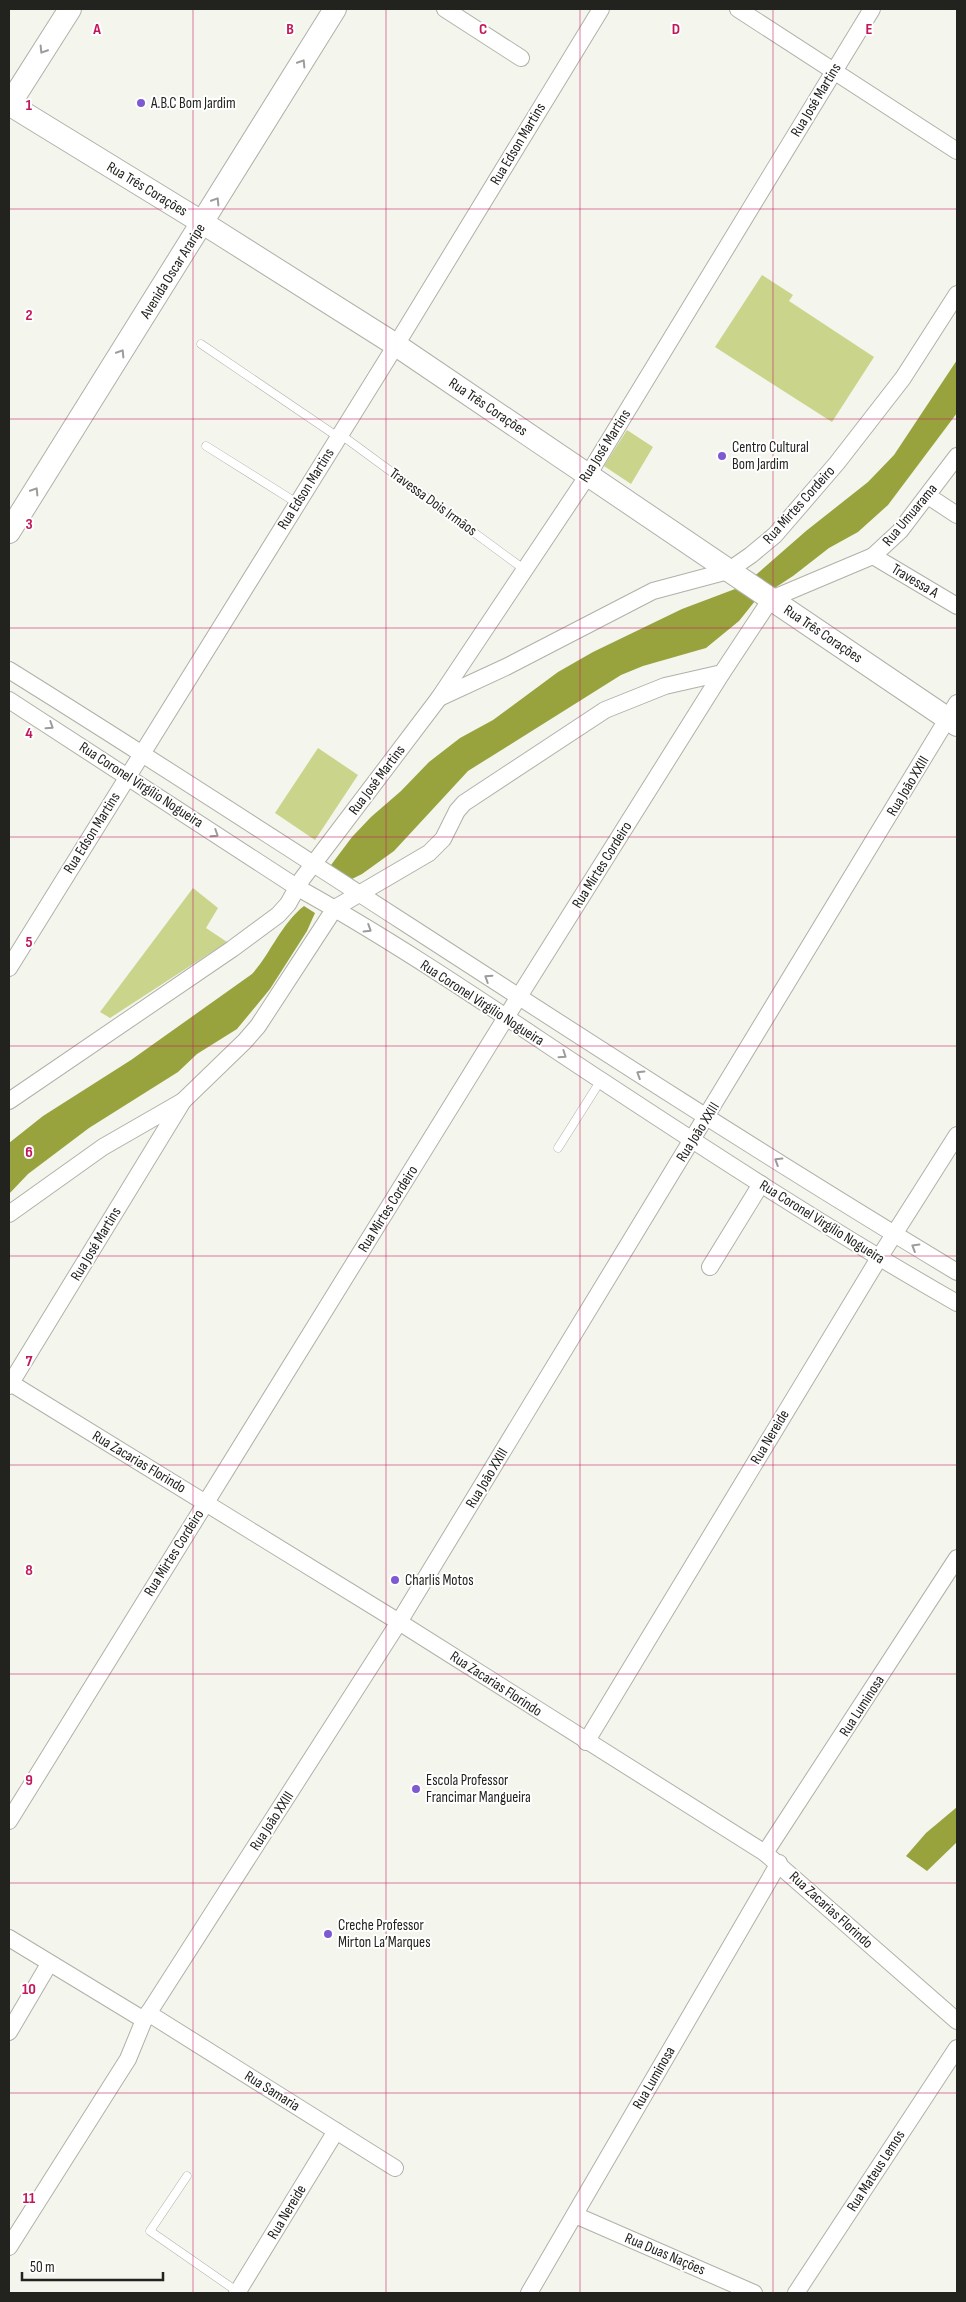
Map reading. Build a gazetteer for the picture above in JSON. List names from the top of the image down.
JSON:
{
  "streets": {
    "street": [
      "Rua José Martins",
      "Rua Edson Martins",
      "Rua Três Corações",
      "Avenida Oscar Araripe",
      "Rua Mirtes Cordeiro",
      "Rua Umuarama",
      "Travessa A",
      "Rua Coronel Virgílio Nogueira",
      "Rua João XXIII",
      "Rua Nereide",
      "Rua Zacarias Florindo",
      "Rua Luminosa",
      "Rua Samaria",
      "Rua Mateus Lemos",
      "Rua Duas Nações"
    ],
    "lane": ["Travessa Dois Irmãos"]
  },
  "crossings": [
    ["Rua José Martins", "Rua Três Corações"],
    ["Rua José Martins", "Travessa Dois Irmãos"],
    ["Rua José Martins", "Rua Mirtes Cordeiro"],
    ["Rua José Martins", "Rua Coronel Virgílio Nogueira"],
    ["Rua José Martins", "Rua Zacarias Florindo"],
    ["Rua Edson Martins", "Rua Três Corações"],
    ["Rua Edson Martins", "Travessa Dois Irmãos"],
    ["Rua Edson Martins", "Rua Coronel Virgílio Nogueira"],
    ["Rua Três Corações", "Avenida Oscar Araripe"],
    ["Rua Três Corações", "Rua Mirtes Cordeiro"],
    ["Rua Três Corações", "Rua Umuarama"],
    ["Rua Três Corações", "Rua João XXIII"],
    ["Rua Mirtes Cordeiro", "Rua Umuarama"],
    ["Rua Mirtes Cordeiro", "Rua Coronel Virgílio Nogueira"],
    ["Rua Mirtes Cordeiro", "Rua Zacarias Florindo"],
    ["Rua Umuarama", "Travessa A"],
    ["Rua Coronel Virgílio Nogueira", "Rua João XXIII"],
    ["Rua Coronel Virgílio Nogueira", "Rua Nereide"],
    ["Rua João XXIII", "Rua Zacarias Florindo"],
    ["Rua João XXIII", "Rua Samaria"],
    ["Rua Nereide", "Rua Zacarias Florindo"],
    ["Rua Nereide", "Rua Samaria"],
    ["Rua Zacarias Florindo", "Rua Luminosa"],
    ["Rua Luminosa", "Rua Duas Nações"]
  ],
  "one_way": ["Avenida Oscar Araripe"],
  "places": [
    "A.B.C Bom Jardim",
    "Centro Cultural Bom Jardim",
    "Charlis Motos",
    "Escola Professor Francimar Mangueira",
    "Creche Professor Mirton La’Marques"
  ],
  "scale_bar": "50 m",
  "grid": {
    "columns": [
      "A",
      "B",
      "C",
      "D",
      "E"
    ],
    "rows": [
      "1",
      "2",
      "3",
      "4",
      "5",
      "6",
      "7",
      "8",
      "9",
      "10",
      "11"
    ]
  }
}
